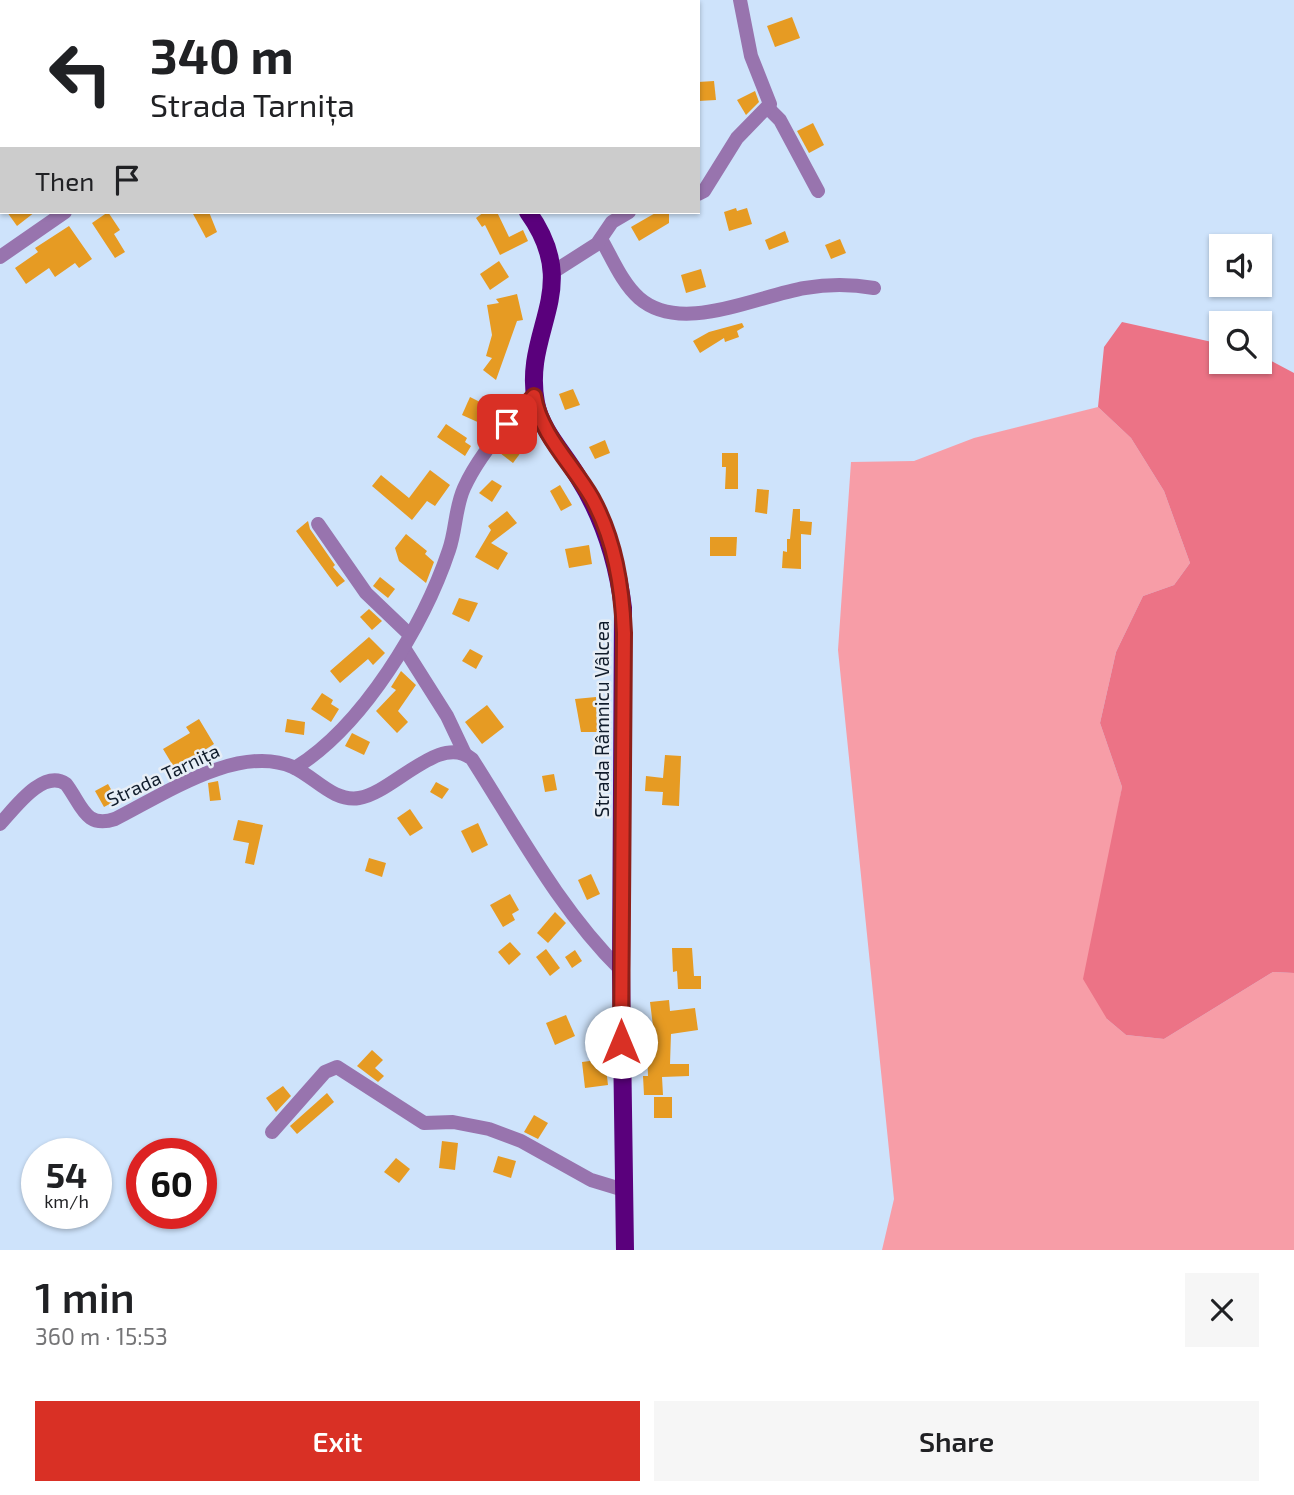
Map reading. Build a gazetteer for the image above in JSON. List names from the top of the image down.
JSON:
{
  "streets": {
    "main road": ["Strada Râmnicu Vâlcea"],
    "street": ["Strada Tarnița"]
  },
  "page": {
    "turn": ["340 m", "Strada Tarnița"],
    "then": "Then",
    "speed": "54 km/h",
    "limit": "60",
    "heading": ["1 min", "360 m · 15:53"],
    "buttons": ["Exit", "Share"]
  }
}
